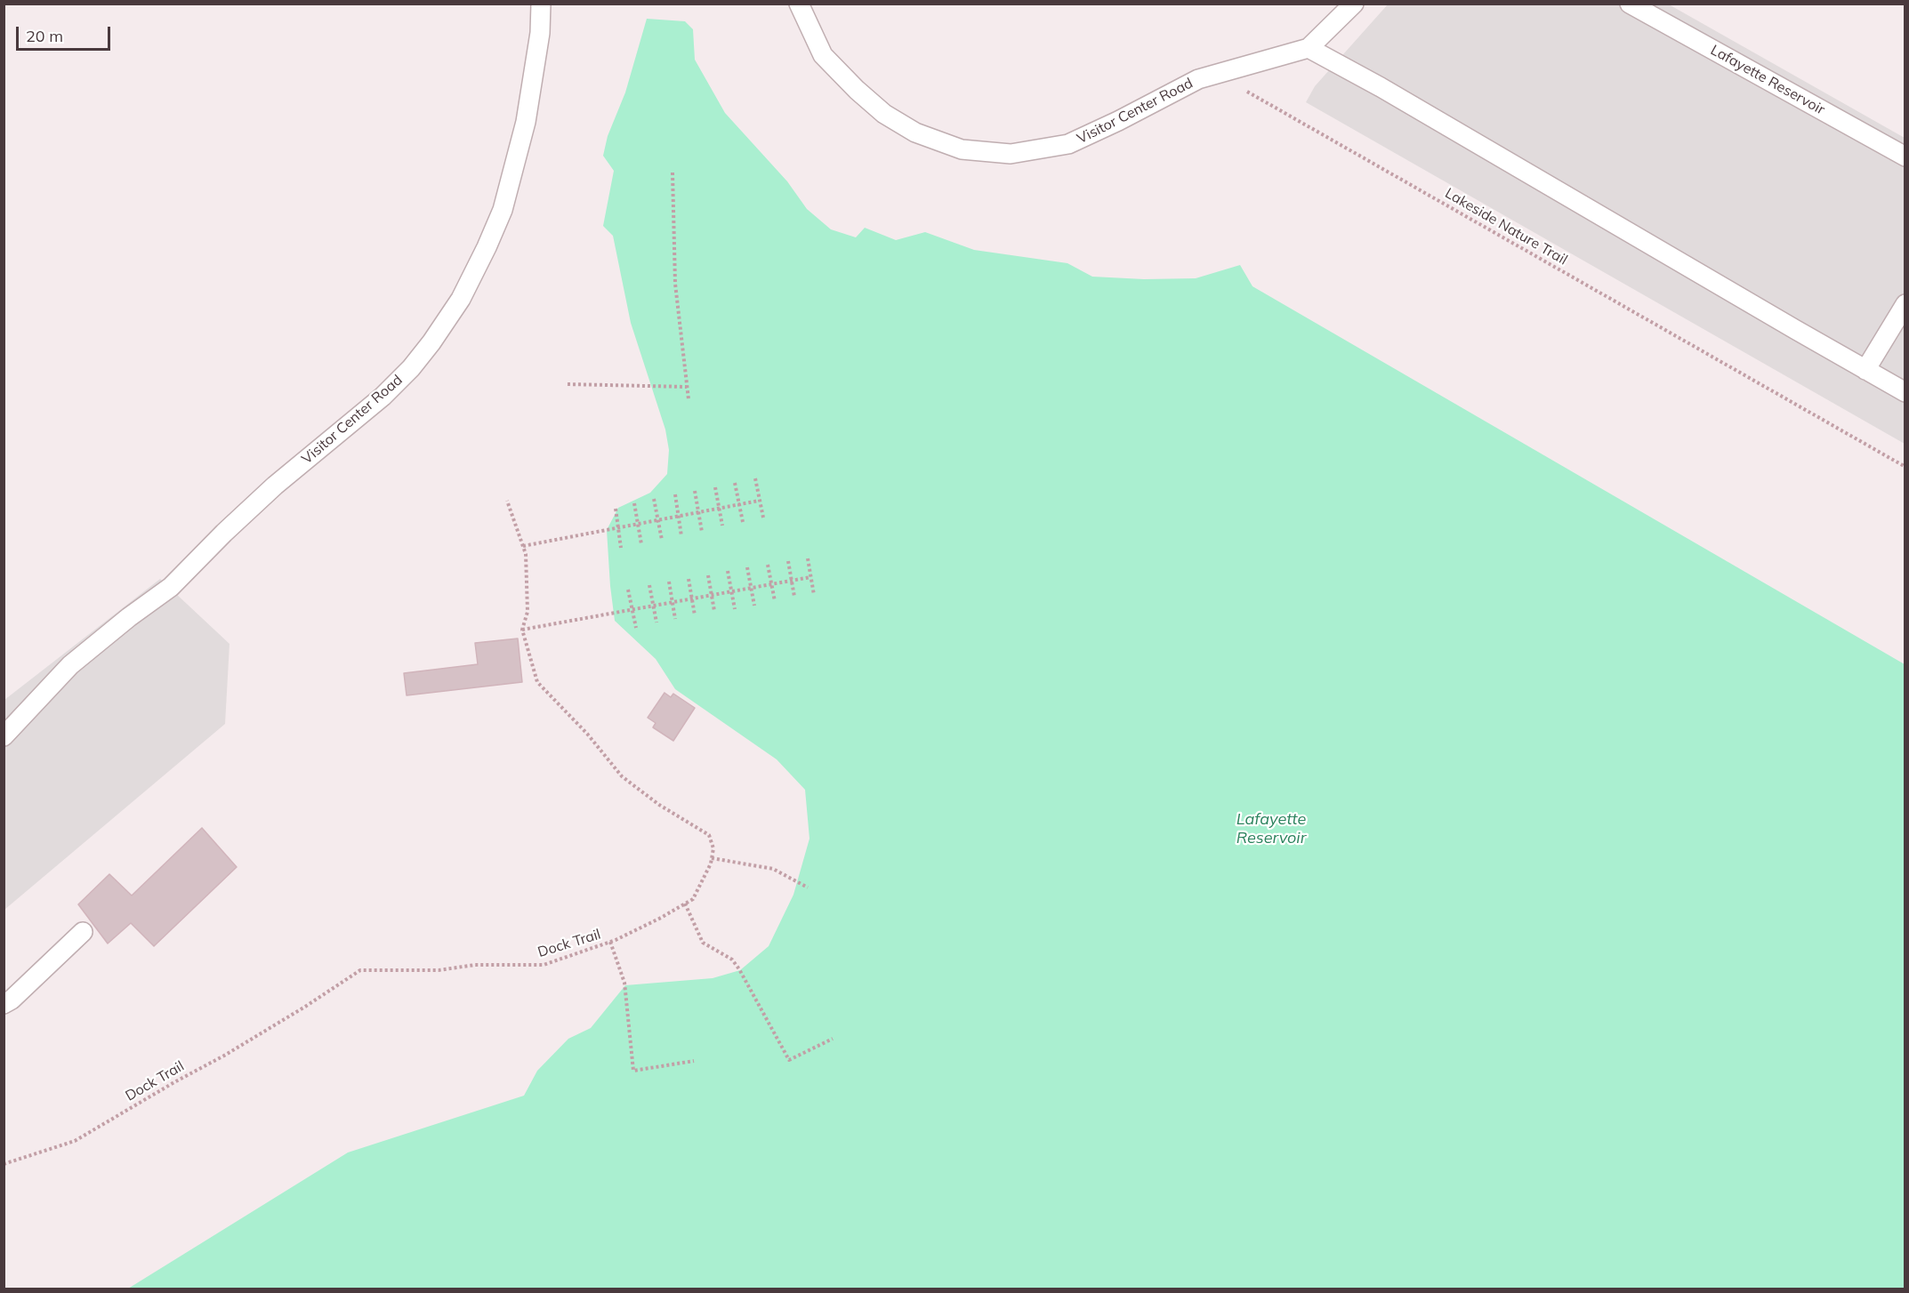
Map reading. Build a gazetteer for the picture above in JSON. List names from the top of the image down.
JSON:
{
  "streets": {
    "lane": ["Lafayette Reservoir", "Visitor Center Road"],
    "path": ["Lakeside Nature Trail", "Dock Trail"]
  },
  "crossings": [
    ["Visitor Center Road", "Lakeside Nature Trail"]
  ],
  "water": ["Lafayette Reservoir"],
  "scale_bar": "20 m"
}
